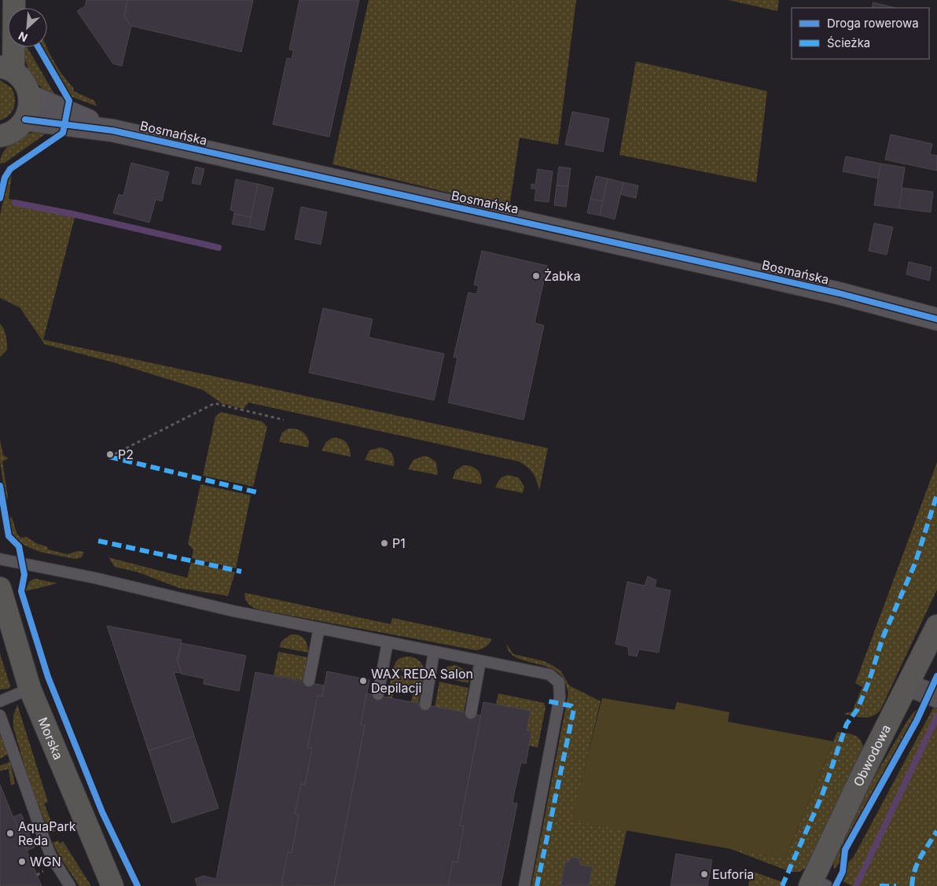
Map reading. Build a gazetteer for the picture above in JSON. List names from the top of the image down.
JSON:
{
  "streets": {
    "main road": ["Morska", "Obwodowa"],
    "street": ["Bosmańska"]
  },
  "places": [
    "Żabka",
    "P2",
    "P1",
    "WAX REDA Salon Depilacji",
    "AquaPark Reda",
    "WGN",
    "Euforia"
  ],
  "legend": ["Droga rowerowa", "Ścieżka"],
  "north": "bottom left"
}
